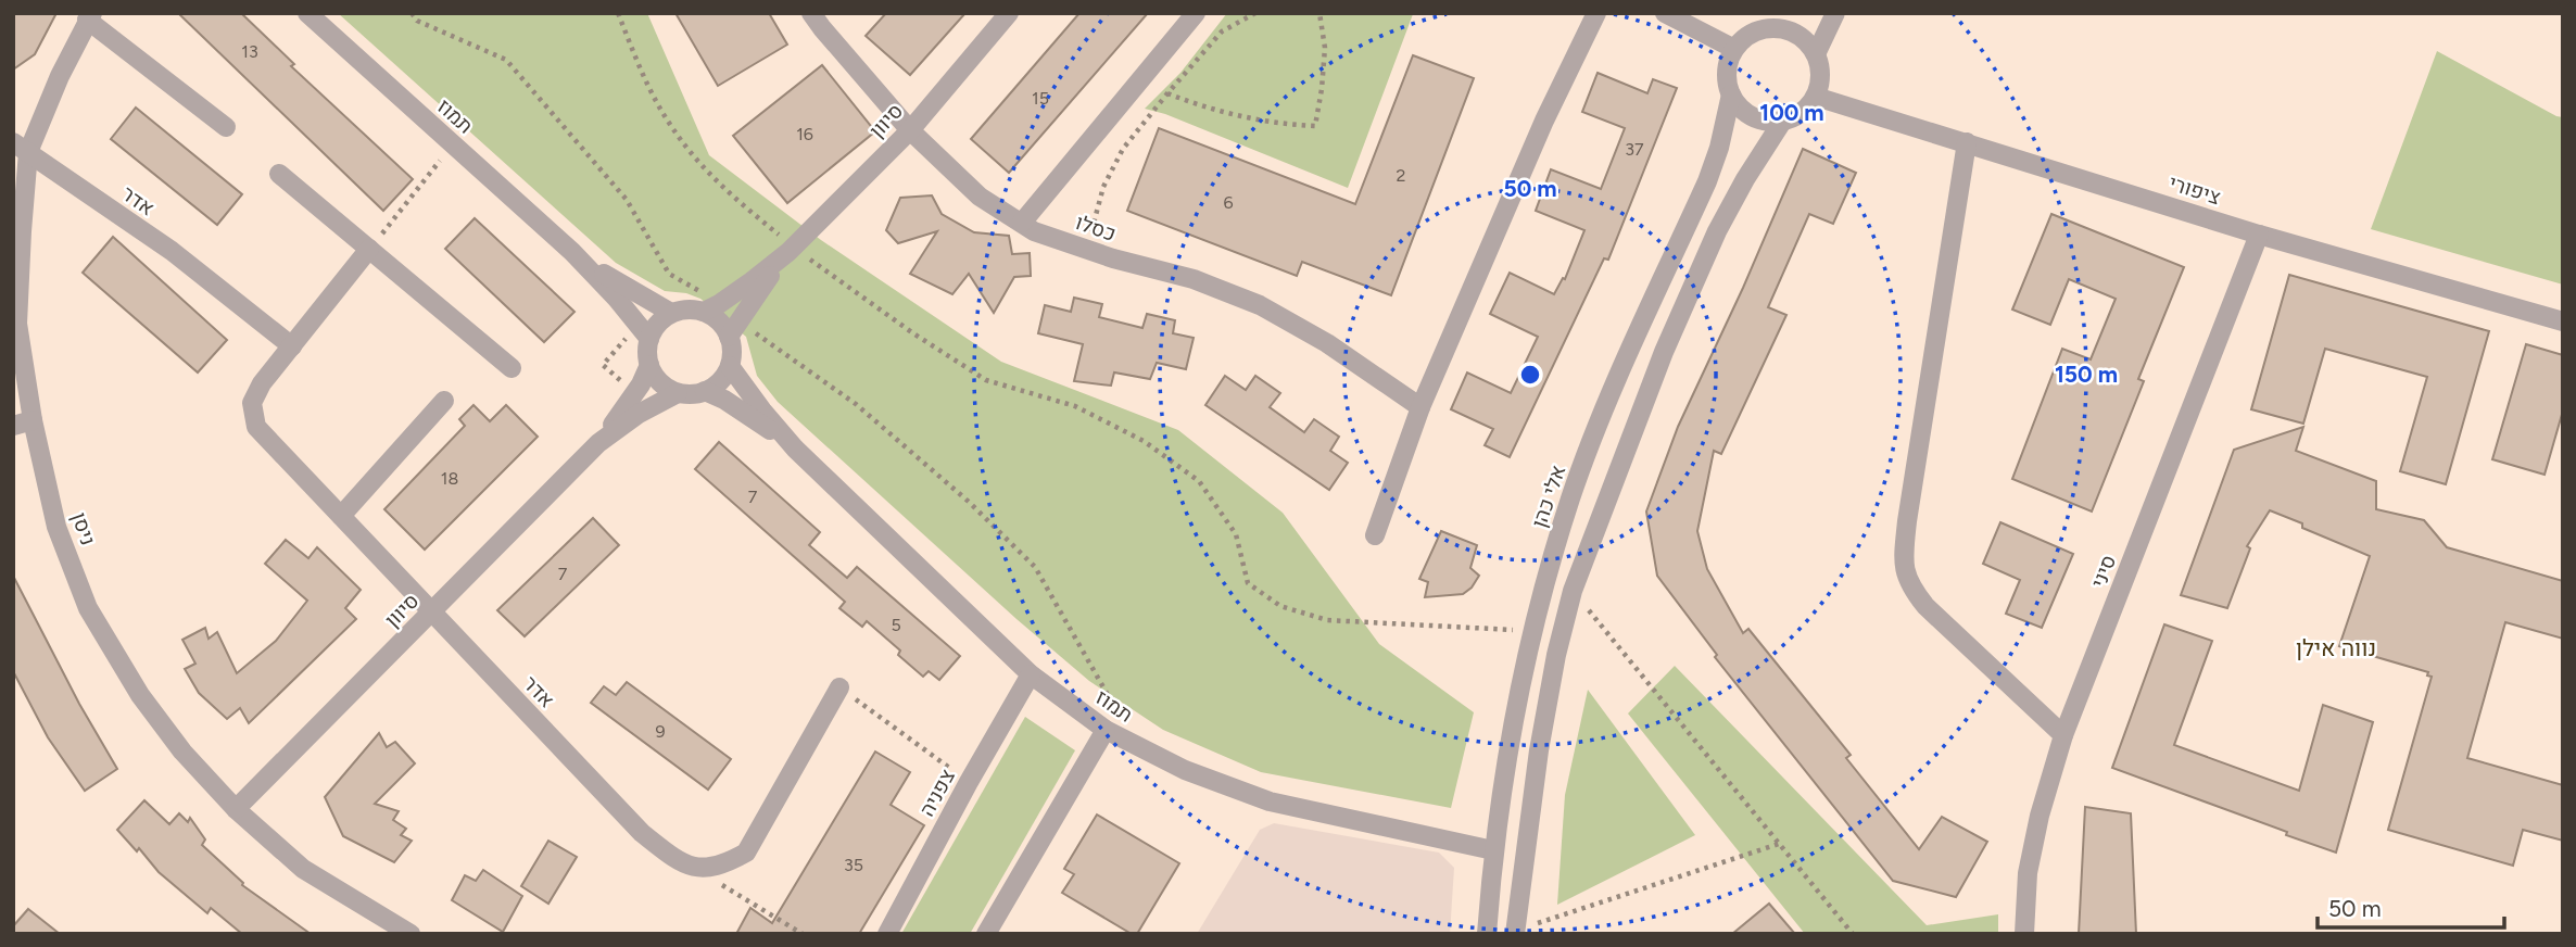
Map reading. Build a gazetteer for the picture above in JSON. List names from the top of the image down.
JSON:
{
  "streets": {
    "street": [
      "תמוז",
      "סיוון",
      "ציפורי",
      "אדר",
      "כסלו",
      "אלי כהן",
      "ניסן",
      "סיני",
      "צפניה"
    ]
  },
  "crossings": [
    ["תמוז", "סיוון"],
    ["תמוז", "אלי כהן"],
    ["תמוז", "צפניה"],
    ["סיוון", "אדר"],
    ["סיוון", "כסלו"],
    ["סיוון", "ניסן"],
    ["ציפורי", "אלי כהן"],
    ["ציפורי", "סיני"],
    ["אדר", "ניסן"]
  ],
  "districts": ["נווה אילן"],
  "house_numbers": [
    "13",
    "15",
    "16",
    "37",
    "2",
    "6",
    "18",
    "7",
    "7",
    "5",
    "9",
    "35"
  ],
  "scale_bar": "50 m",
  "rings": ["100 m", "50 m", "150 m"]
}
